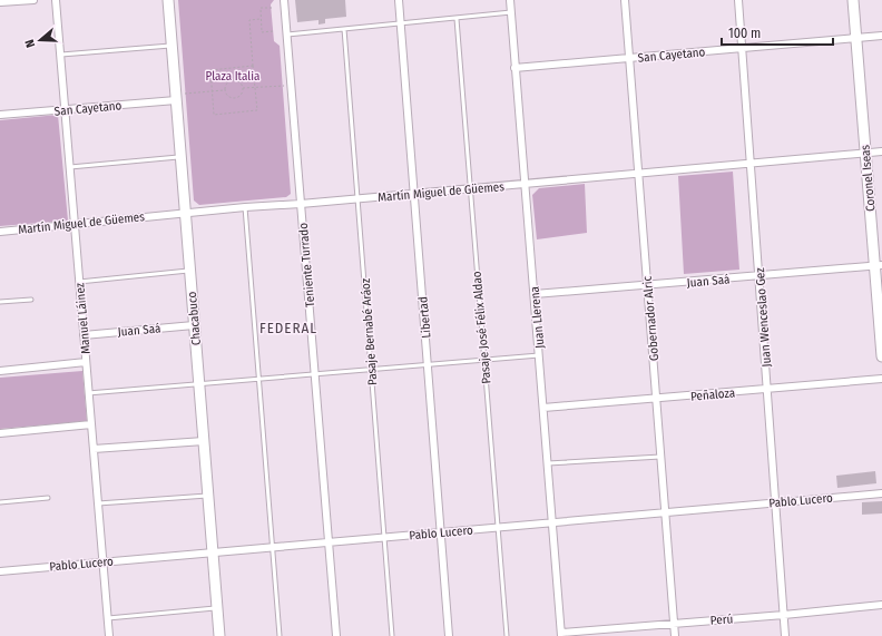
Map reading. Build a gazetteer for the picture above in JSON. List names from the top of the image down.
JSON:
{
  "streets": {
    "main road": ["Coronel Iseas", "Chacabuco"],
    "street": [
      "San Cayetano",
      "Martín Miguel de Güemes",
      "Teniente Turrado",
      "Juan Saá",
      "Libertad",
      "Juan Llerena",
      "Juan Wenceslao Gez",
      "Manuel Láinez",
      "Gobernador Alric",
      "Peñaloza",
      "Pablo Lucero",
      "Perú"
    ],
    "lane": ["Pasaje José Félix Aldao", "Pasaje Bernabé Aráoz"]
  },
  "crossings": [
    ["San Cayetano", "Coronel Iseas"],
    ["San Cayetano", "Juan Llerena"],
    ["San Cayetano", "Juan Wenceslao Gez"],
    ["San Cayetano", "Manuel Láinez"],
    ["San Cayetano", "Chacabuco"],
    ["San Cayetano", "Gobernador Alric"],
    ["Coronel Iseas", "Martín Miguel de Güemes"],
    ["Coronel Iseas", "Juan Saá"],
    ["Martín Miguel de Güemes", "Teniente Turrado"],
    ["Martín Miguel de Güemes", "Libertad"],
    ["Martín Miguel de Güemes", "Juan Llerena"],
    ["Martín Miguel de Güemes", "Juan Wenceslao Gez"],
    ["Martín Miguel de Güemes", "Manuel Láinez"],
    ["Martín Miguel de Güemes", "Chacabuco"],
    ["Martín Miguel de Güemes", "Gobernador Alric"],
    ["Martín Miguel de Güemes", "Pasaje José Félix Aldao"],
    ["Martín Miguel de Güemes", "Pasaje Bernabé Aráoz"],
    ["Teniente Turrado", "Pablo Lucero"],
    ["Juan Saá", "Juan Llerena"],
    ["Juan Saá", "Juan Wenceslao Gez"],
    ["Juan Saá", "Manuel Láinez"],
    ["Juan Saá", "Chacabuco"],
    ["Juan Saá", "Gobernador Alric"],
    ["Libertad", "Pablo Lucero"],
    ["Juan Llerena", "Peñaloza"],
    ["Juan Llerena", "Pablo Lucero"],
    ["Juan Llerena", "Perú"],
    ["Juan Wenceslao Gez", "Peñaloza"],
    ["Juan Wenceslao Gez", "Pablo Lucero"],
    ["Juan Wenceslao Gez", "Perú"],
    ["Manuel Láinez", "Pablo Lucero"],
    ["Chacabuco", "Pablo Lucero"],
    ["Gobernador Alric", "Peñaloza"],
    ["Gobernador Alric", "Pablo Lucero"],
    ["Gobernador Alric", "Perú"],
    ["Pasaje José Félix Aldao", "Pablo Lucero"],
    ["Pasaje Bernabé Aráoz", "Pablo Lucero"]
  ],
  "districts": ["FEDERAL"],
  "parks": ["Plaza Italia"],
  "scale_bar": "100 m",
  "north": "left"
}
